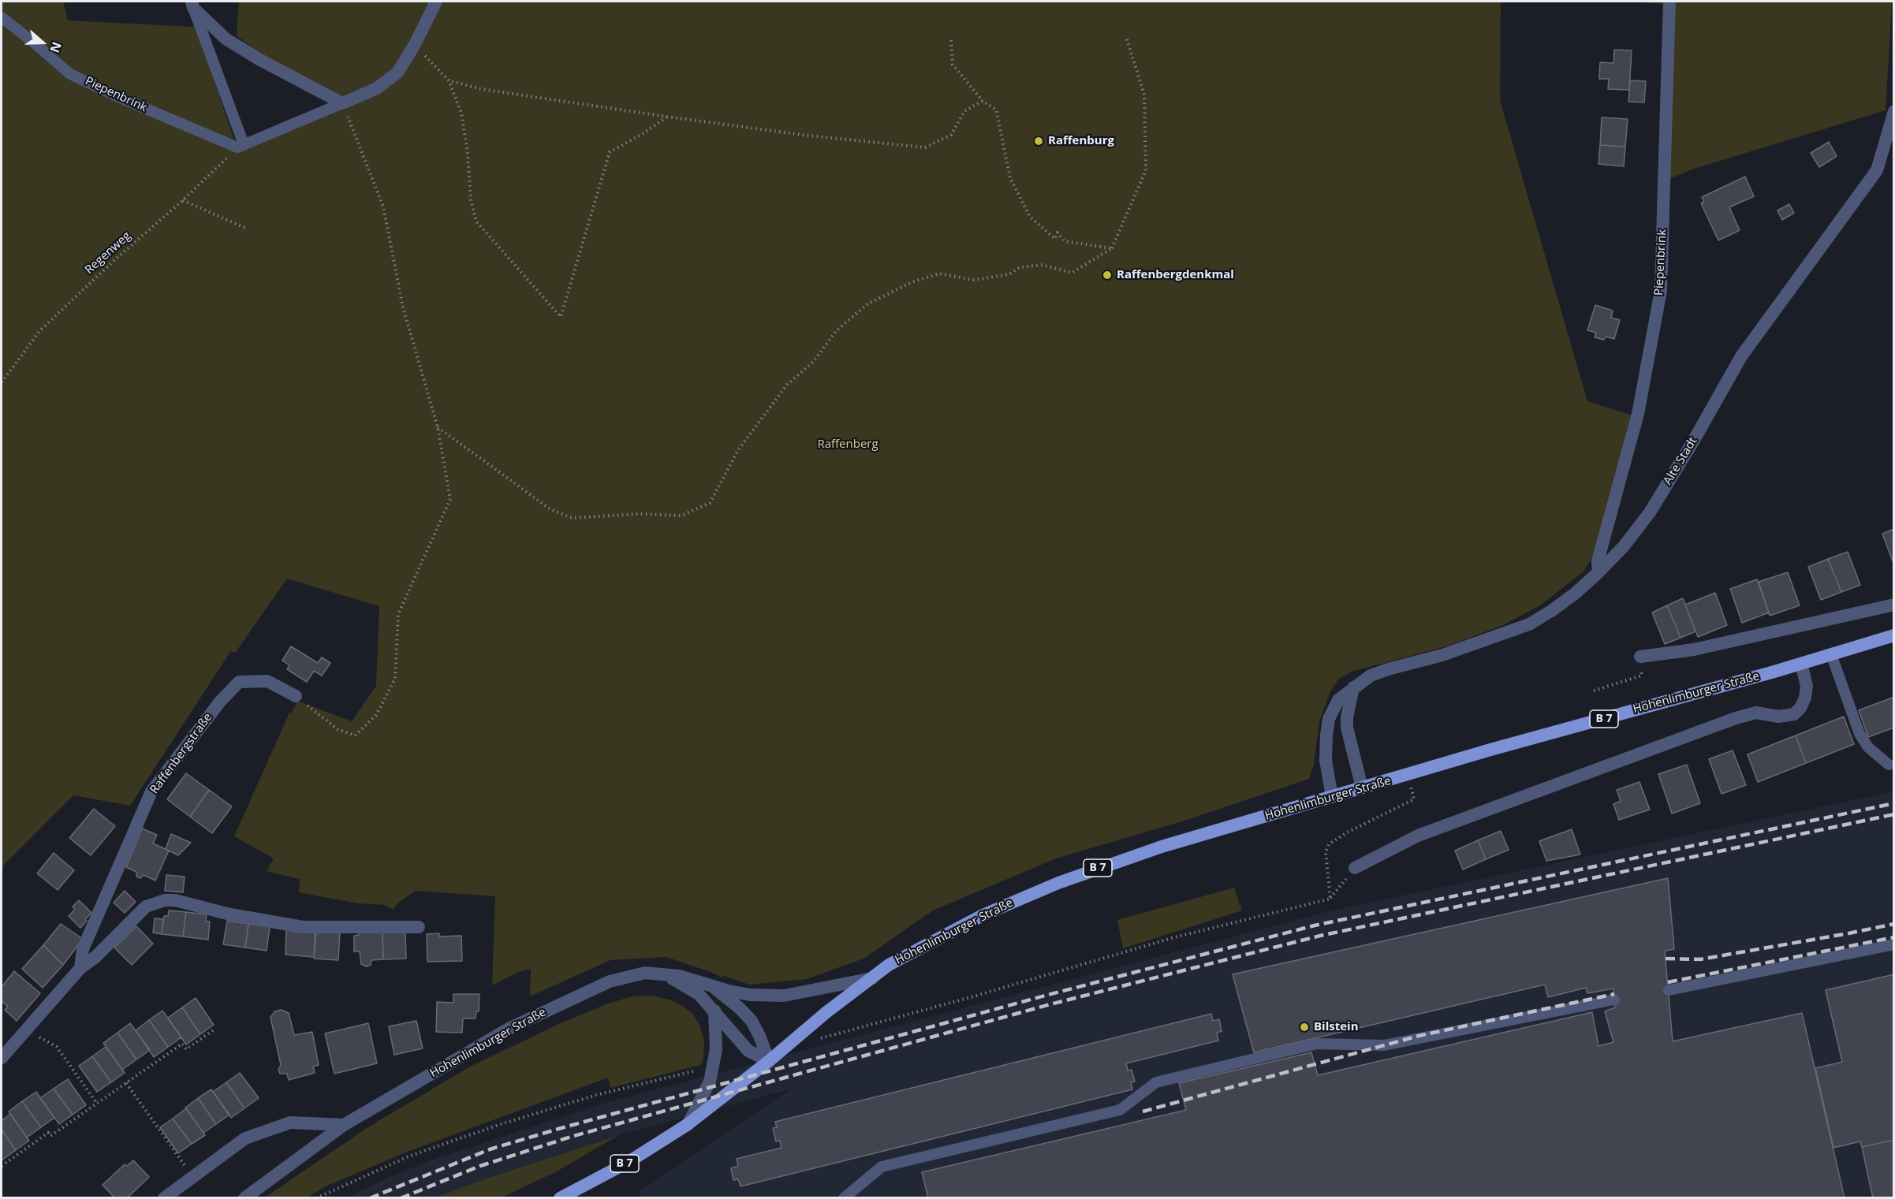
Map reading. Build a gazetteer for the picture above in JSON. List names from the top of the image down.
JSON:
{
  "streets": {
    "main road": ["Hohenlimburger Straße", "B 7"],
    "street": ["Piepenbrink", "Alte Stadt", "Raffenbergstraße"],
    "path": ["Regenweg"]
  },
  "crossings": [
    ["Piepenbrink", "Regenweg"],
    ["Piepenbrink", "Alte Stadt"],
    ["Alte Stadt", "Hohenlimburger Straße"]
  ],
  "parks": ["Raffenberg"],
  "places": ["Raffenburg", "Raffenbergdenkmal", "Bilstein"],
  "north": "right"
}
